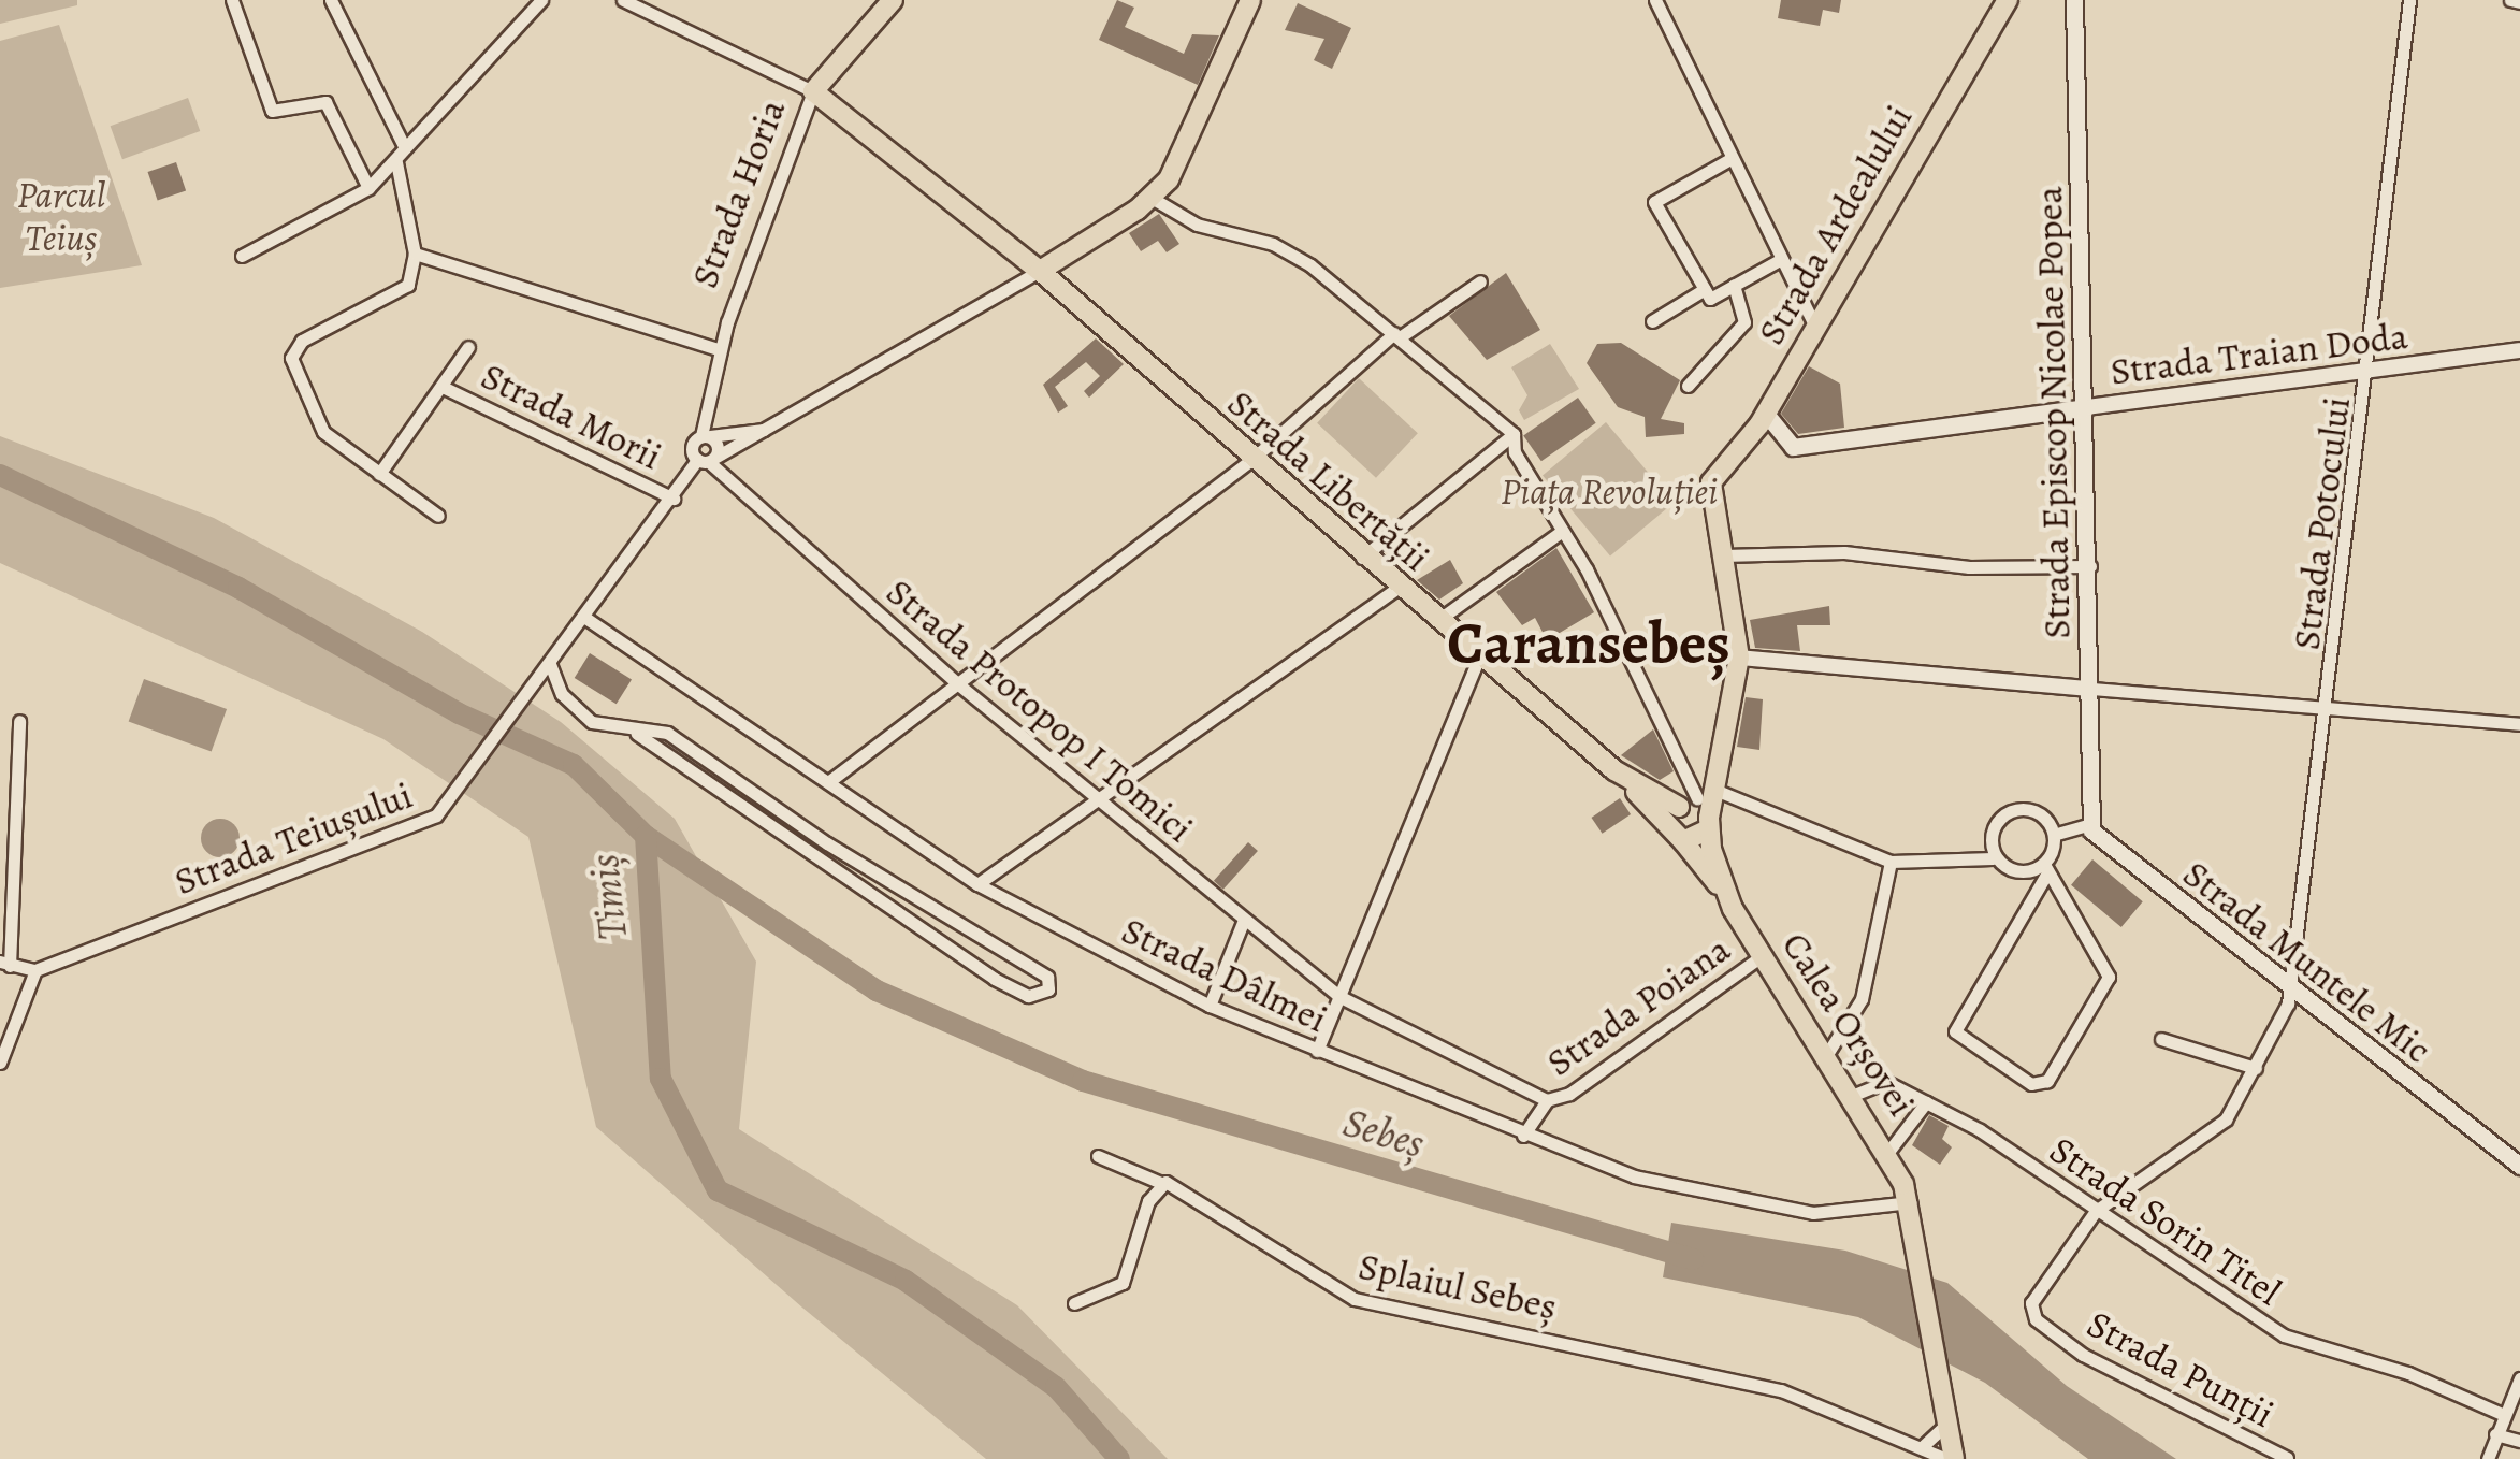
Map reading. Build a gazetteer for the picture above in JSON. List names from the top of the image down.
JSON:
{
  "streets": {
    "main road": [
      "Strada Horia",
      "Strada Ardealului",
      "Strada Traian Doda",
      "Strada Episcop Nicolae Popea",
      "Strada Libertății",
      "Strada Muntele Mic",
      "Calea Orșovei"
    ],
    "street": [
      "Strada Morii",
      "Strada Potocului",
      "Strada Protopop I Tomici",
      "Strada Teiușului",
      "Strada Dâlmei",
      "Strada Poiana",
      "Strada Sorin Titel",
      "Splaiul Sebeș",
      "Strada Punții"
    ]
  },
  "crossings": [
    ["Strada Horia", "Strada Libertății"],
    ["Strada Horia", "Strada Protopop I Tomici"],
    ["Strada Horia", "Strada Teiușului"],
    ["Strada Ardealului", "Strada Traian Doda"],
    ["Strada Traian Doda", "Strada Episcop Nicolae Popea"],
    ["Strada Traian Doda", "Strada Potocului"],
    ["Strada Episcop Nicolae Popea", "Strada Muntele Mic"],
    ["Strada Morii", "Strada Teiușului"],
    ["Strada Libertății", "Calea Orșovei"],
    ["Strada Potocului", "Strada Muntele Mic"],
    ["Strada Potocului", "Strada Punții"],
    ["Strada Protopop I Tomici", "Strada Teiușului"],
    ["Strada Protopop I Tomici", "Strada Poiana"],
    ["Strada Teiușului", "Strada Dâlmei"],
    ["Strada Muntele Mic", "Strada Punții"],
    ["Strada Dâlmei", "Calea Orșovei"],
    ["Strada Poiana", "Calea Orșovei"],
    ["Calea Orșovei", "Strada Sorin Titel"],
    ["Calea Orșovei", "Splaiul Sebeș"],
    ["Strada Sorin Titel", "Strada Punții"]
  ],
  "districts": ["Caransebeș"],
  "water": ["Timiș", "Sebeș"],
  "parks": ["Parcul Teiuș", "Piața Revoluției"]
}
